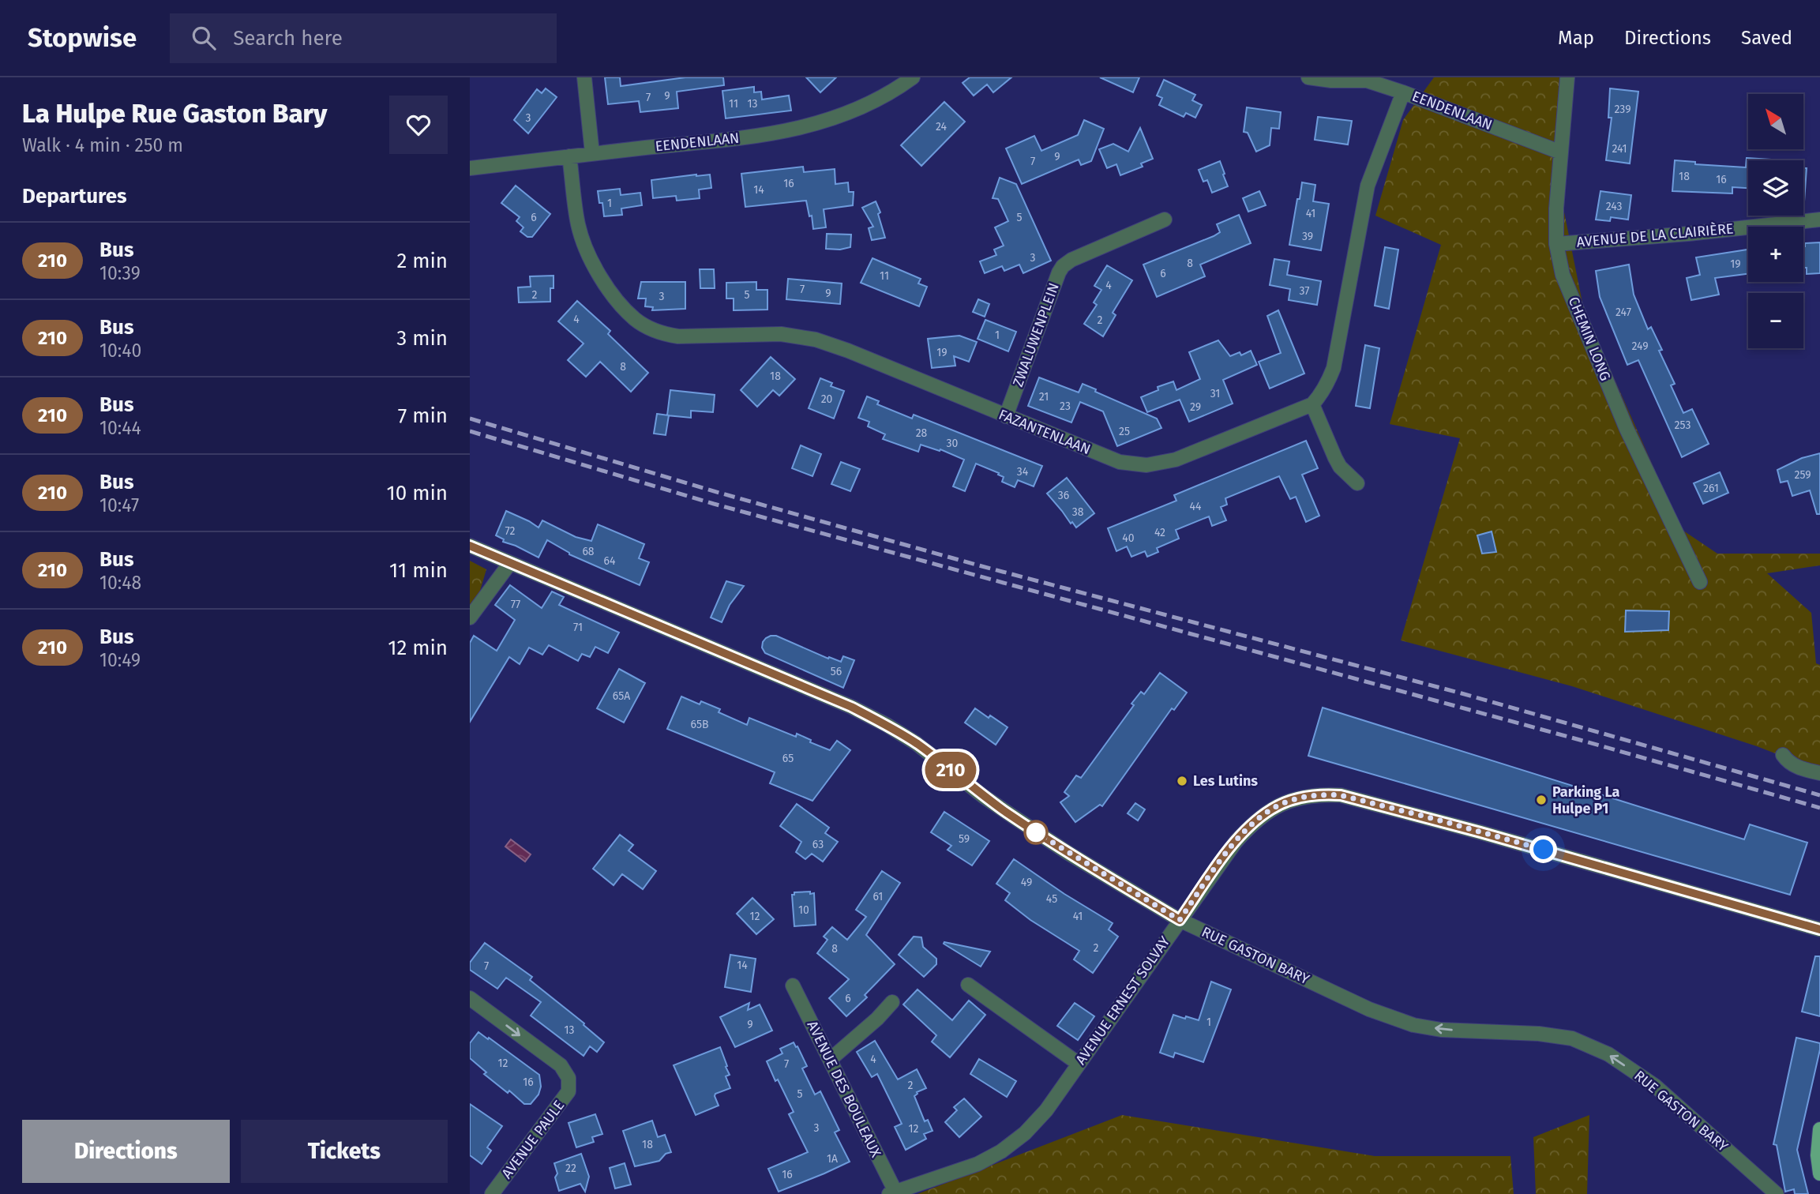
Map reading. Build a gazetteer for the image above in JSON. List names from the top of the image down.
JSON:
{
  "streets": {
    "street": [
      "EENDENLAAN",
      "AVENUE DE LA CLAIRIÈRE",
      "ZWALUWENPLEIN",
      "CHEMIN LONG",
      "FAZANTENLAAN",
      "RUE GASTON BARY",
      "AVENUE ERNEST SOLVAY",
      "AVENUE DES BOULEAUX",
      "AVENUE PAULE"
    ]
  },
  "crossings": [
    ["EENDENLAAN", "CHEMIN LONG"],
    ["EENDENLAAN", "FAZANTENLAAN"],
    ["AVENUE DE LA CLAIRIÈRE", "CHEMIN LONG"],
    ["ZWALUWENPLEIN", "FAZANTENLAAN"],
    ["RUE GASTON BARY", "AVENUE ERNEST SOLVAY"],
    ["AVENUE ERNEST SOLVAY", "AVENUE DES BOULEAUX"]
  ],
  "one_way": ["RUE GASTON BARY"],
  "places": ["Les Lutins", "Parking La Hulpe P1"],
  "lines": ["bus line 210"],
  "house_numbers": [
    "9",
    "7",
    "11",
    "13",
    "239",
    "3",
    "24",
    "241",
    "9",
    "7",
    "18",
    "16",
    "16",
    "14",
    "1",
    "243",
    "41",
    "6",
    "5",
    "39",
    "3",
    "8",
    "19",
    "6",
    "11",
    "4",
    "7",
    "37",
    "9",
    "2",
    "5",
    "3",
    "247",
    "4",
    "2",
    "1",
    "249",
    "19",
    "8",
    "18",
    "31",
    "21",
    "20",
    "23",
    "29",
    "253",
    "25",
    "28",
    "30",
    "34",
    "259",
    "261",
    "36",
    "44",
    "38",
    "72",
    "42",
    "40",
    "68",
    "64",
    "77",
    "71",
    "56",
    "65A",
    "65B",
    "65",
    "59",
    "63",
    "49",
    "61",
    "45",
    "10",
    "12",
    "41",
    "2",
    "8",
    "14",
    "7",
    "6",
    "1",
    "9",
    "13",
    "4",
    "12",
    "7",
    "16",
    "2",
    "5",
    "3",
    "12",
    "18",
    "1A",
    "22",
    "16"
  ],
  "north": "top left",
  "page": {
    "header": "Stopwise",
    "search": "Search here",
    "nav": ["Map", "Directions", "Saved"],
    "heading": [
      ["La Hulpe Rue Gaston Bary", "Walk · 4 min · 250 m"],
      "Departures"
    ],
    "on_map": "210",
    "map_buttons": ["+", "−"],
    "list": [
      {
        "mark": "210",
        "name": "Bus",
        "note": "10:39",
        "value": "2 min"
      },
      {
        "mark": "210",
        "name": "Bus",
        "note": "10:40",
        "value": "3 min"
      },
      {
        "mark": "210",
        "name": "Bus",
        "note": "10:44",
        "value": "7 min"
      },
      {
        "mark": "210",
        "name": "Bus",
        "note": "10:47",
        "value": "10 min"
      },
      {
        "mark": "210",
        "name": "Bus",
        "note": "10:48",
        "value": "11 min"
      },
      {
        "mark": "210",
        "name": "Bus",
        "note": "10:49",
        "value": "12 min"
      }
    ],
    "buttons": ["Directions", "Tickets"]
  }
}
